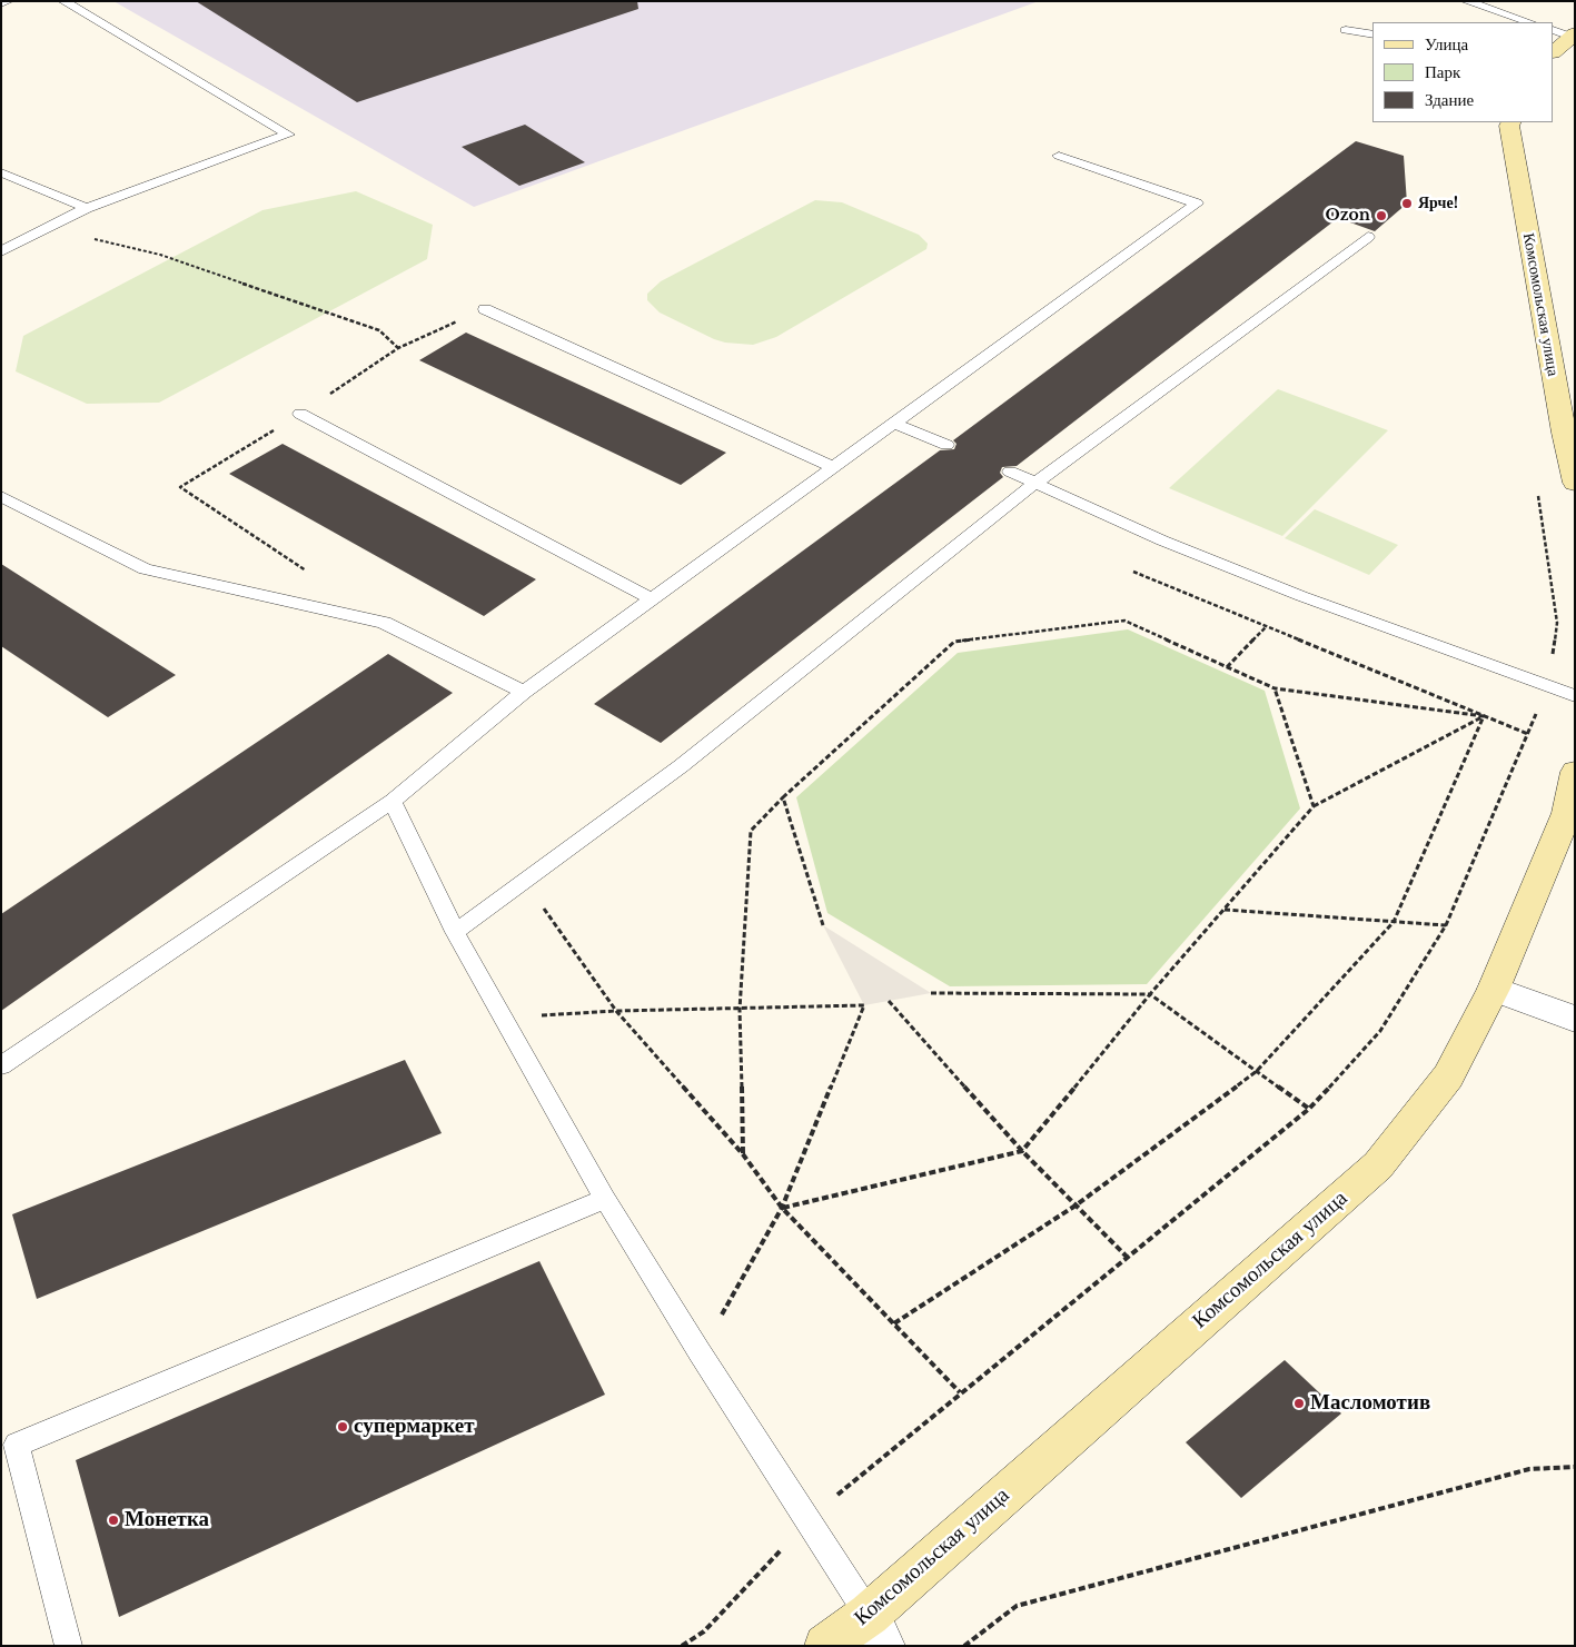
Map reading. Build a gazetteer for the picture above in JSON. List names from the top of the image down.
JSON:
{
  "streets": {
    "main road": ["Комсомольская улица"]
  },
  "places": [
    "Ярче!",
    "Ozon",
    "Масломотив",
    "супермаркет",
    "Монетка"
  ],
  "legend": ["Улица", "Парк", "Здание"]
}
